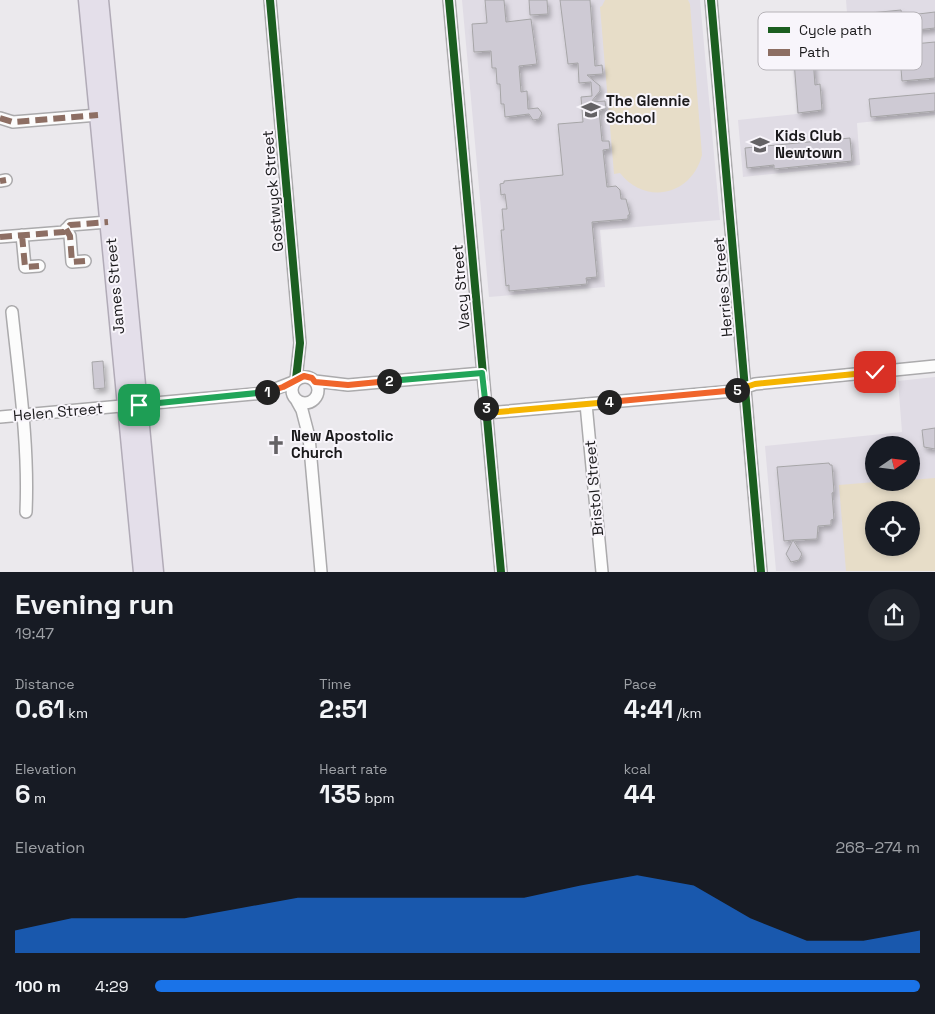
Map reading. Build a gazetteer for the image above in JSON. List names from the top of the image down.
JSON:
{
  "streets": {
    "highway": ["James Street"],
    "street": [
      "Gostwyck Street",
      "Vacy Street",
      "Herries Street",
      "Helen Street",
      "Bristol Street"
    ]
  },
  "crossings": [
    ["Gostwyck Street", "Helen Street"],
    ["James Street", "Helen Street"]
  ],
  "places": {
    "school or university": ["The Glennie School", "Kids Club Newtown"],
    "church": ["New Apostolic Church"]
  },
  "legend": ["Cycle path", "Path"],
  "north": "right",
  "page": {
    "pins": [
      "2",
      "5",
      "1",
      "4",
      "3"
    ],
    "heading": ["Evening run", "19:47"],
    "stats": [
      ["Distance", "0.61 km"],
      ["Time", "2:51"],
      ["Pace", "4:41 /km"],
      ["Elevation", "6 m"],
      ["Heart rate", "135 bpm"],
      ["kcal", "44"]
    ],
    "chart": ["Elevation", "268–274 m"],
    "list": [
      {
        "name": "100 m",
        "note": "4:29"
      }
    ]
  }
}
